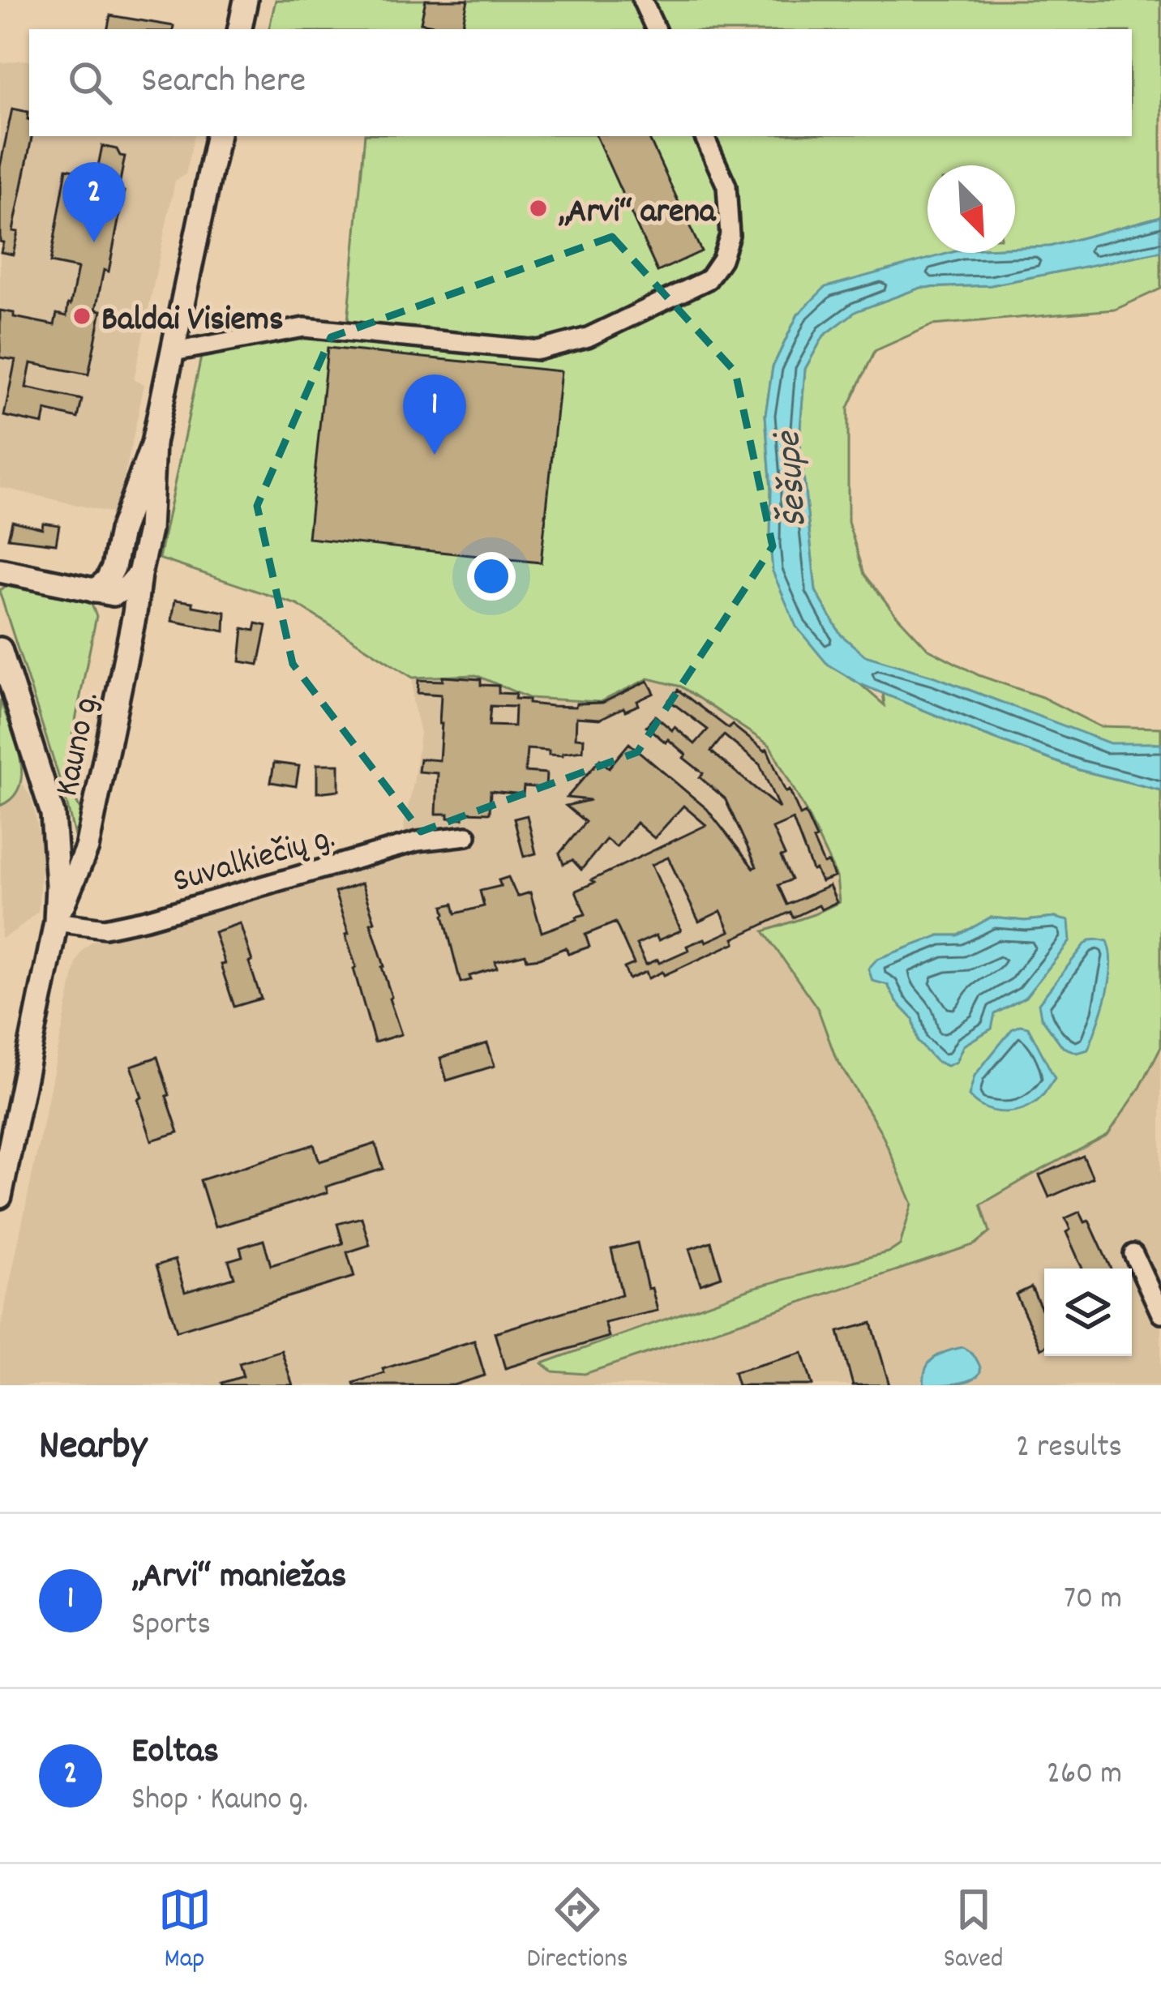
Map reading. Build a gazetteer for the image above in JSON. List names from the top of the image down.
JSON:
{
  "streets": {
    "main road": ["Kauno g."],
    "street": ["Suvalkiečių g."]
  },
  "crossings": [
    ["Kauno g.", "Suvalkiečių g."]
  ],
  "water": ["Šešupė"],
  "places": ["„Arvi“ arena", "Baldai Visiems"],
  "north": "bottom right",
  "page": {
    "search": "Search here",
    "pins": ["2", "1"],
    "heading": ["Nearby", "2 results"],
    "list": [
      {
        "mark": "1",
        "name": "„Arvi“ maniežas",
        "note": "Sports",
        "value": "70 m"
      },
      {
        "mark": "2",
        "name": "Eoltas",
        "note": "Shop · Kauno g.",
        "value": "260 m"
      }
    ],
    "nav": ["Map", "Directions", "Saved"]
  }
}
